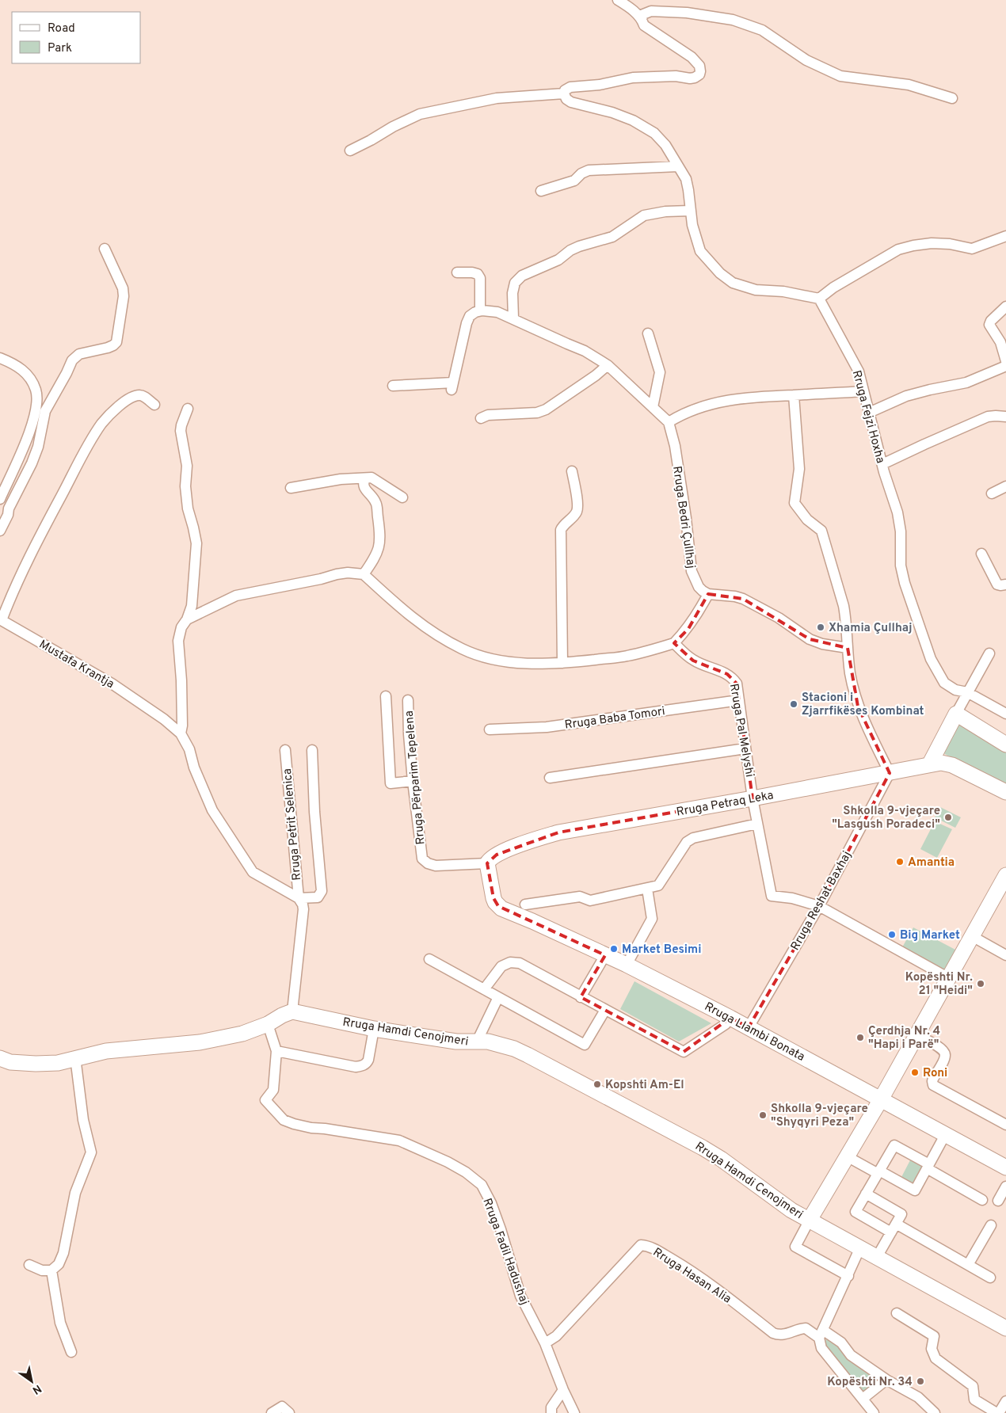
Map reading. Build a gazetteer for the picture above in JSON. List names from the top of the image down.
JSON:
{
  "streets": {
    "street": [
      "Rruga Fejzi Hoxha",
      "Rruga Bedri Çullhaj",
      "Mustafa Krantja",
      "Rruga Baba Tomori",
      "Rruga Pal Melyshi",
      "Rruga Përparim Tepelena",
      "Rruga Petraq Leka",
      "Rruga Petrit Selenica",
      "Rruga Reshat Baxhaj",
      "Rruga Hamdi Cenojmeri",
      "Rruga Llambi Bonata",
      "Rruga Fadil Hadushaj",
      "Rruga Hasan Alia"
    ]
  },
  "crossings": [
    ["Rruga Baba Tomori", "Rruga Pal Melyshi"],
    ["Rruga Pal Melyshi", "Rruga Petraq Leka"],
    ["Rruga Pal Melyshi", "Rruga Reshat Baxhaj"],
    ["Rruga Përparim Tepelena", "Rruga Petraq Leka"],
    ["Rruga Përparim Tepelena", "Rruga Llambi Bonata"],
    ["Rruga Petraq Leka", "Rruga Reshat Baxhaj"],
    ["Rruga Petraq Leka", "Rruga Llambi Bonata"],
    ["Rruga Petrit Selenica", "Rruga Hamdi Cenojmeri"],
    ["Rruga Reshat Baxhaj", "Rruga Llambi Bonata"],
    ["Rruga Fadil Hadushaj", "Rruga Hasan Alia"]
  ],
  "places": [
    "Xhamia Çullhaj",
    "Stacioni i Zjarrfikëses Kombinat",
    "Shkolla 9-vjeçare \"Lasgush Poradeci\"",
    "Amantia",
    "Big Market",
    "Market Besimi",
    "Kopështi Nr. 21 \"Heidi\"",
    "Çerdhja Nr. 4 \"Hapi i Parë\"",
    "Roni",
    "Kopshti Am-El",
    "Shkolla 9-vjeçare \"Shyqyri Peza\"",
    "Kopështi Nr. 34"
  ],
  "legend": ["Road", "Park"],
  "north": "bottom right"
}
